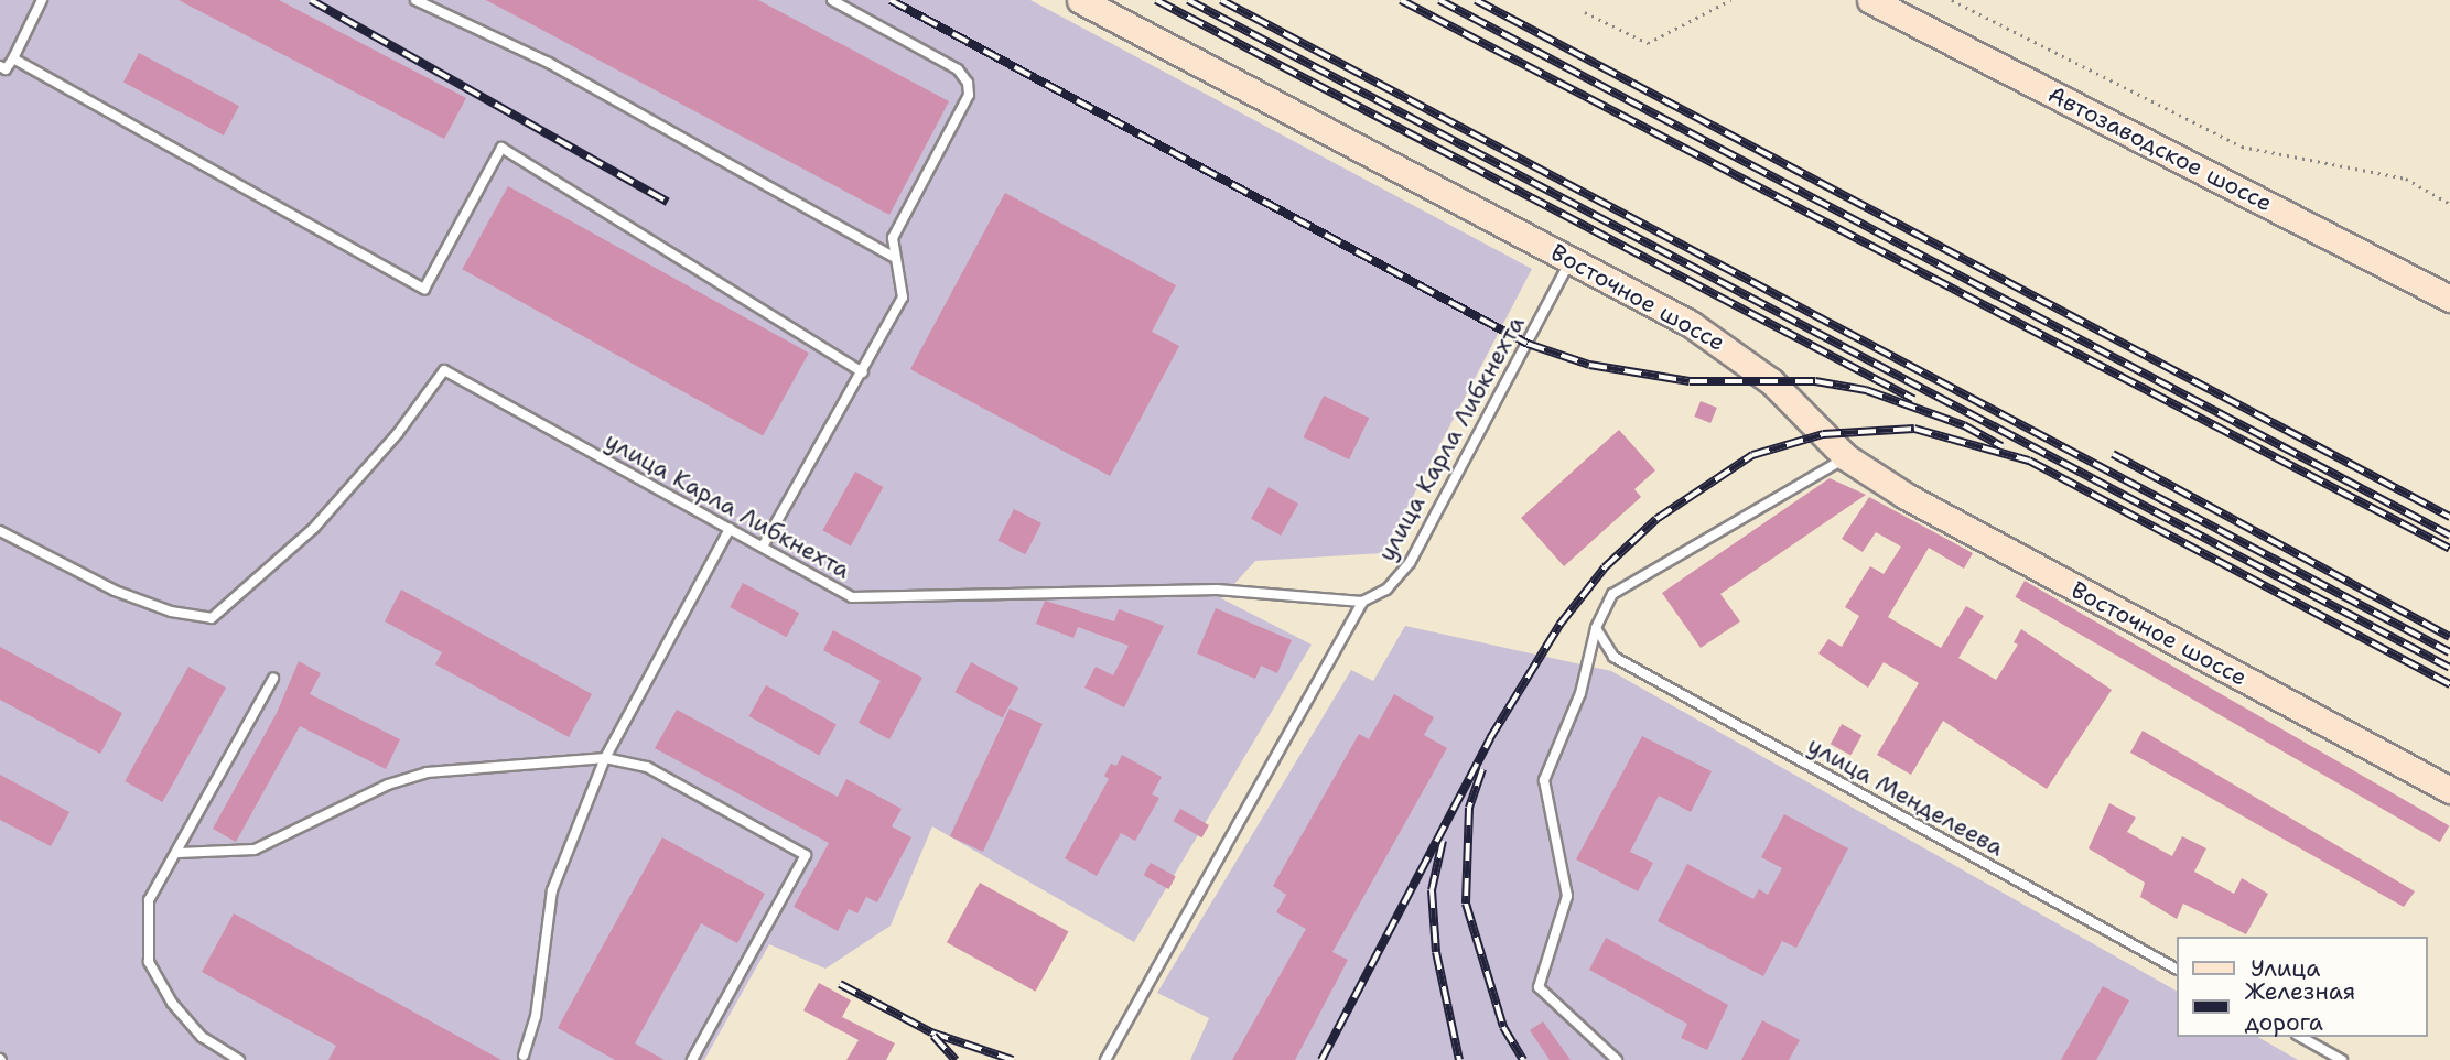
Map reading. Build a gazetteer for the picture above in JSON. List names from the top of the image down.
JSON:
{
  "streets": {
    "street": ["Автозаводское шоссе", "Восточное шоссе"],
    "lane": ["улица Карла Либкнехта", "улица Менделеева"]
  },
  "crossings": [
    ["Восточное шоссе", "улица Карла Либкнехта"]
  ],
  "legend": ["Улица", "Железная дорога"]
}
